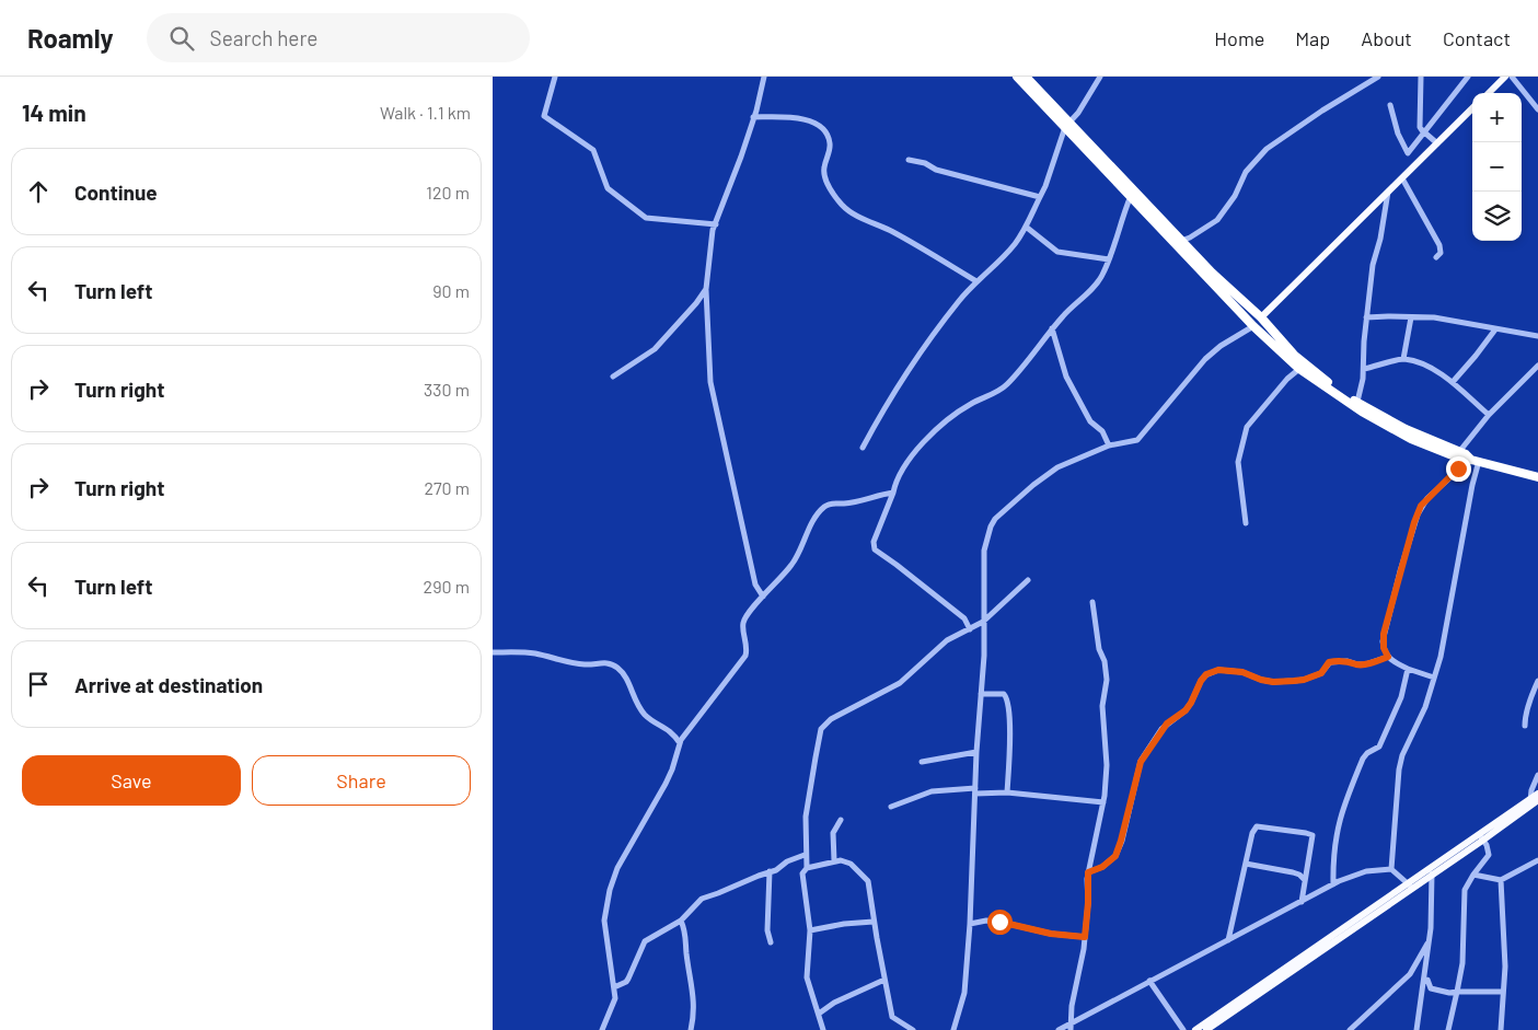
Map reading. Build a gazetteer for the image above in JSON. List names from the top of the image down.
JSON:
{
  "page": {
    "header": "Roamly",
    "search": "Search here",
    "nav": [
      "Home",
      "Map",
      "About",
      "Contact"
    ],
    "heading": ["14 min", "Walk · 1.1 km"],
    "map_buttons": ["+", "−"],
    "list": [
      ["Continue", "120 m"],
      ["Turn left", "90 m"],
      ["Turn right", "330 m"],
      ["Turn right", "270 m"],
      ["Turn left", "290 m"],
      "Arrive at destination"
    ],
    "buttons": ["Save", "Share"]
  }
}
